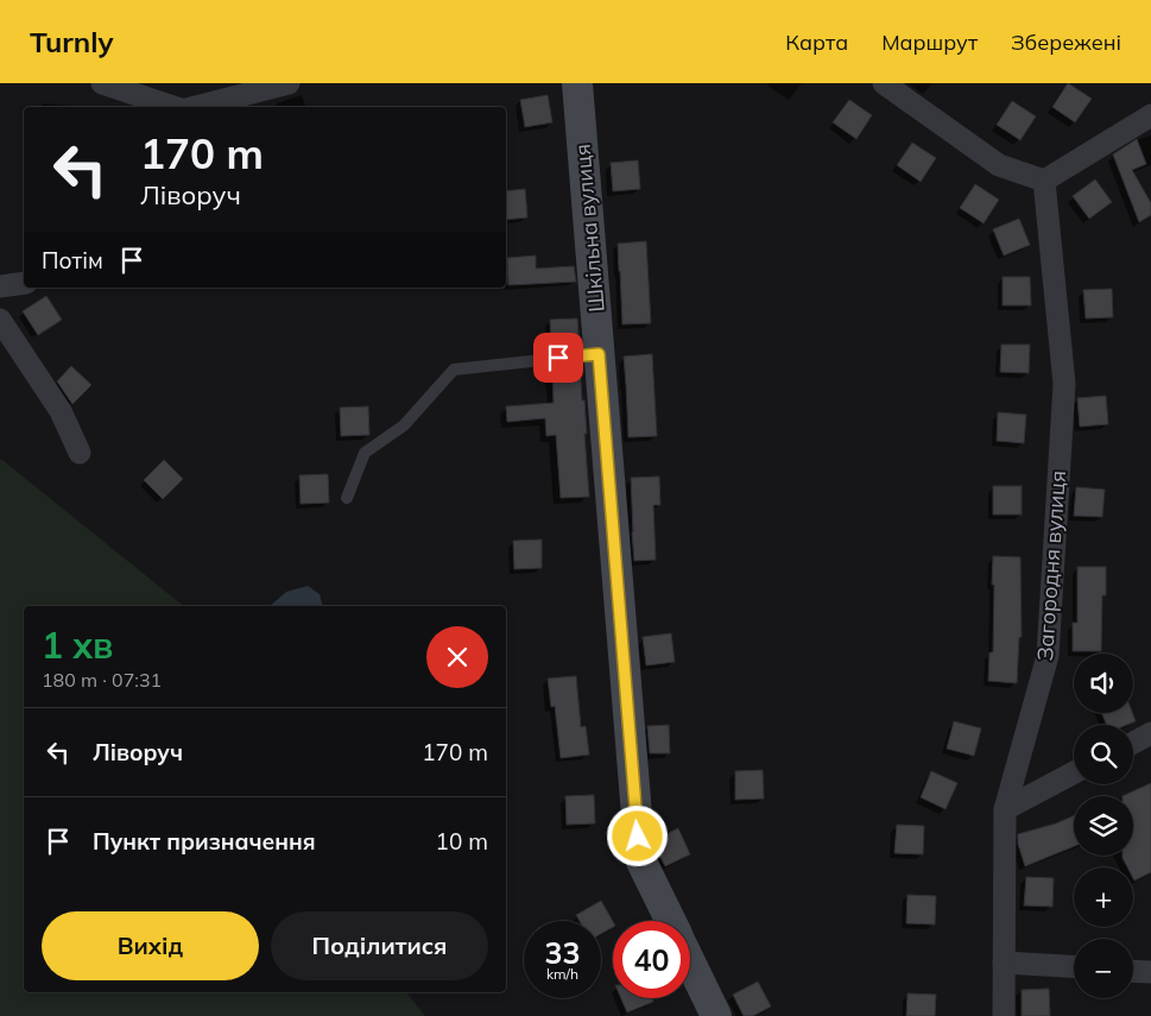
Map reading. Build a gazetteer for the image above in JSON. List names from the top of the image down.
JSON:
{
  "streets": {
    "street": ["Шкільна вулиця", "Загородня вулиця"]
  },
  "page": {
    "header": "Turnly",
    "nav": ["Карта", "Маршрут", "Збережені"],
    "turn": ["170 m", "Ліворуч"],
    "then": "Потім",
    "heading": ["1 хв", "180 m · 07:31"],
    "map_buttons": ["+", "−"],
    "list": [
      {
        "name": "Ліворуч",
        "value": "170 m"
      },
      {
        "name": "Пункт призначення",
        "value": "10 m"
      }
    ],
    "buttons": ["Вихід", "Поділитися"],
    "speed": "33 km/h",
    "limit": "40"
  }
}
